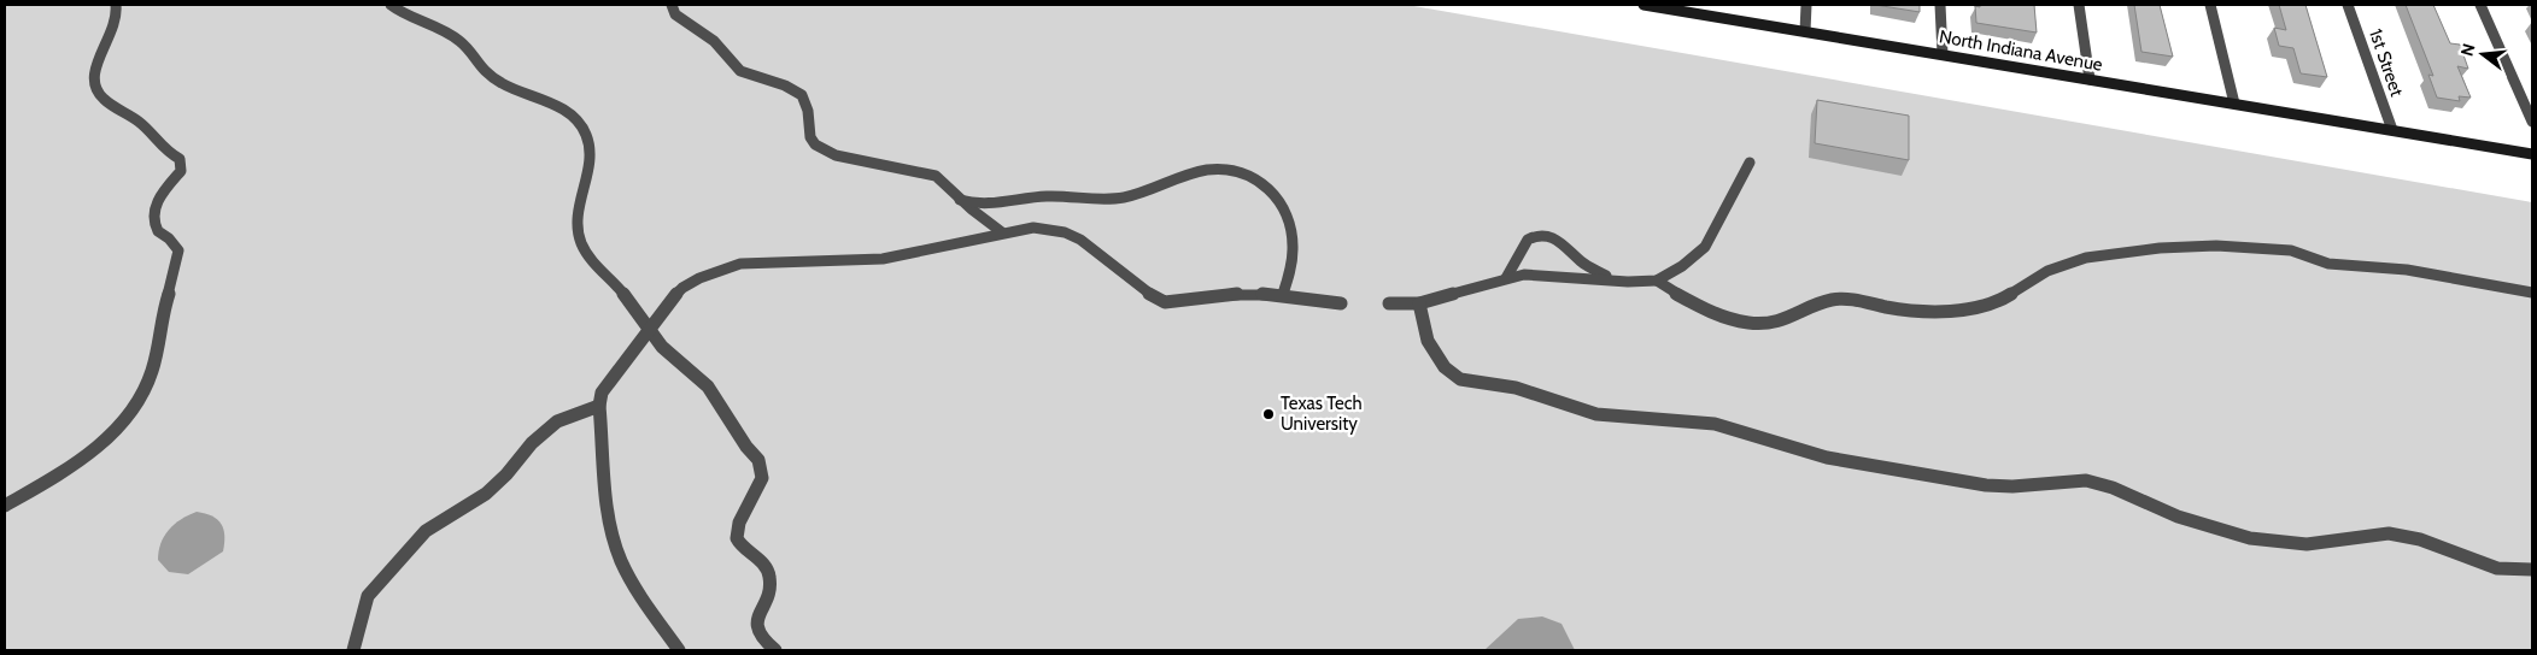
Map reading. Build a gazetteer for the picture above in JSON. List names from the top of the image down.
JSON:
{
  "streets": {
    "main road": ["North Indiana Avenue"],
    "street": ["1st Street"]
  },
  "crossings": [
    ["North Indiana Avenue", "1st Street"]
  ],
  "places": ["Texas Tech University"],
  "north": "left"
}
